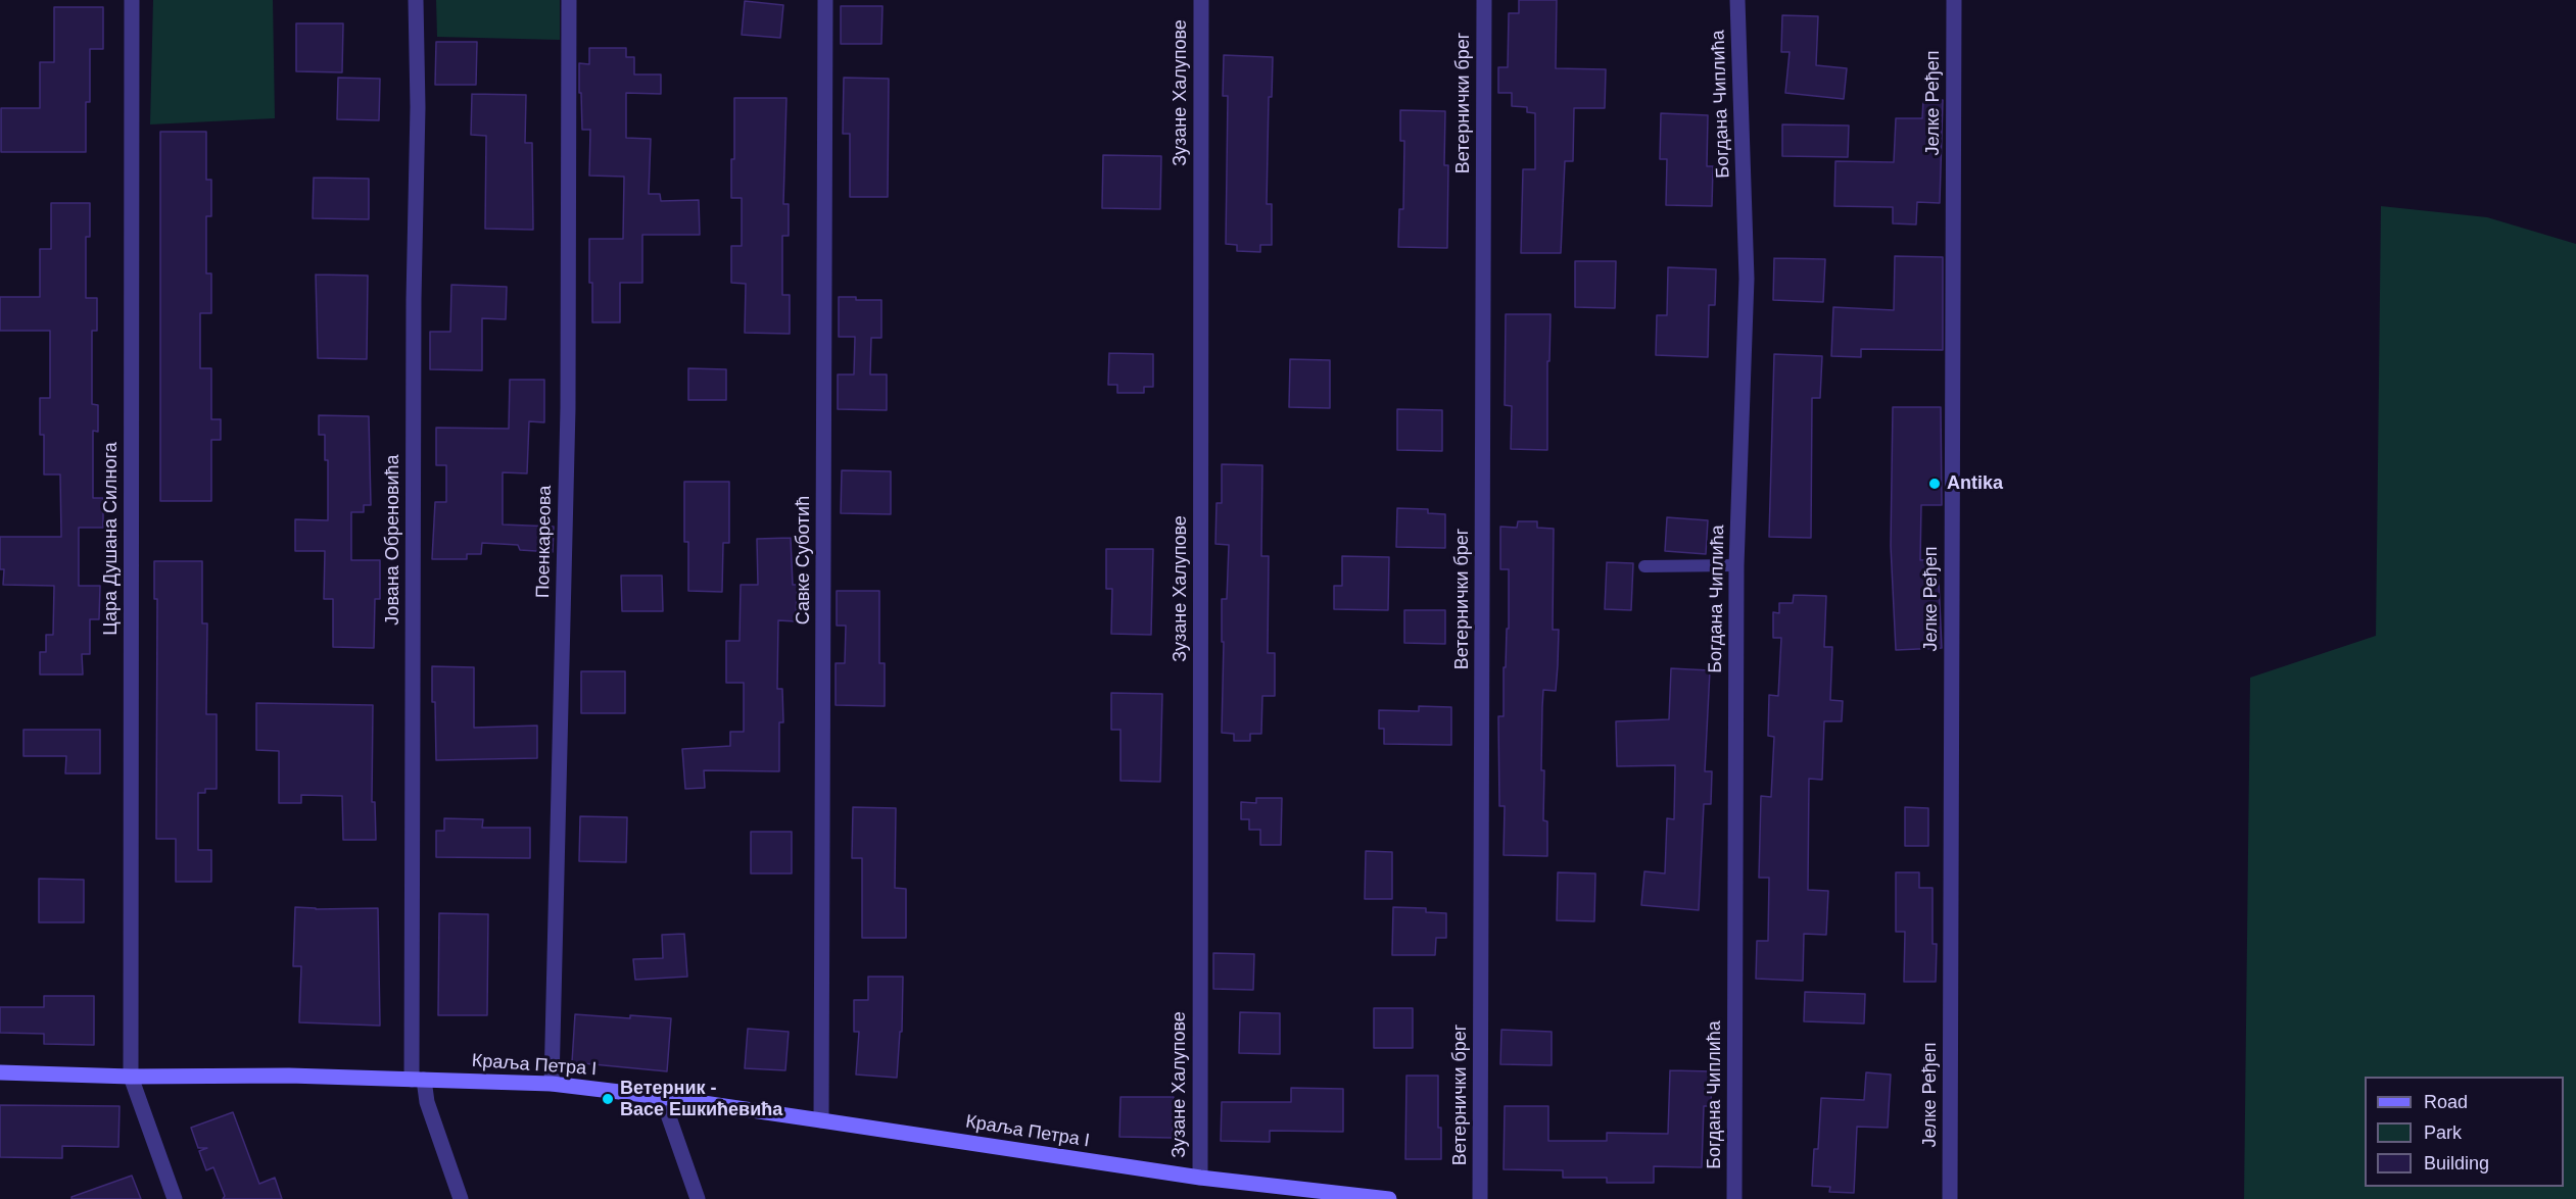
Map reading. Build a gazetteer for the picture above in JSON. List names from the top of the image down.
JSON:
{
  "streets": {
    "street": [
      "Зузане Халупове",
      "Ветернички брег",
      "Јелке Ређеп",
      "Богдана Чиплића",
      "Цара Душана Силнога",
      "Јована Обреновића",
      "Поенкареова",
      "Савке Суботић",
      "Краља Петра I"
    ]
  },
  "crossings": [
    ["Зузане Халупове", "Краља Петра I"],
    ["Цара Душана Силнога", "Краља Петра I"],
    ["Јована Обреновића", "Краља Петра I"],
    ["Поенкареова", "Краља Петра I"],
    ["Савке Суботић", "Краља Петра I"]
  ],
  "places": ["Antika", "Ветерник - Васе Ешкићевића"],
  "legend": ["Road", "Park", "Building"]
}
